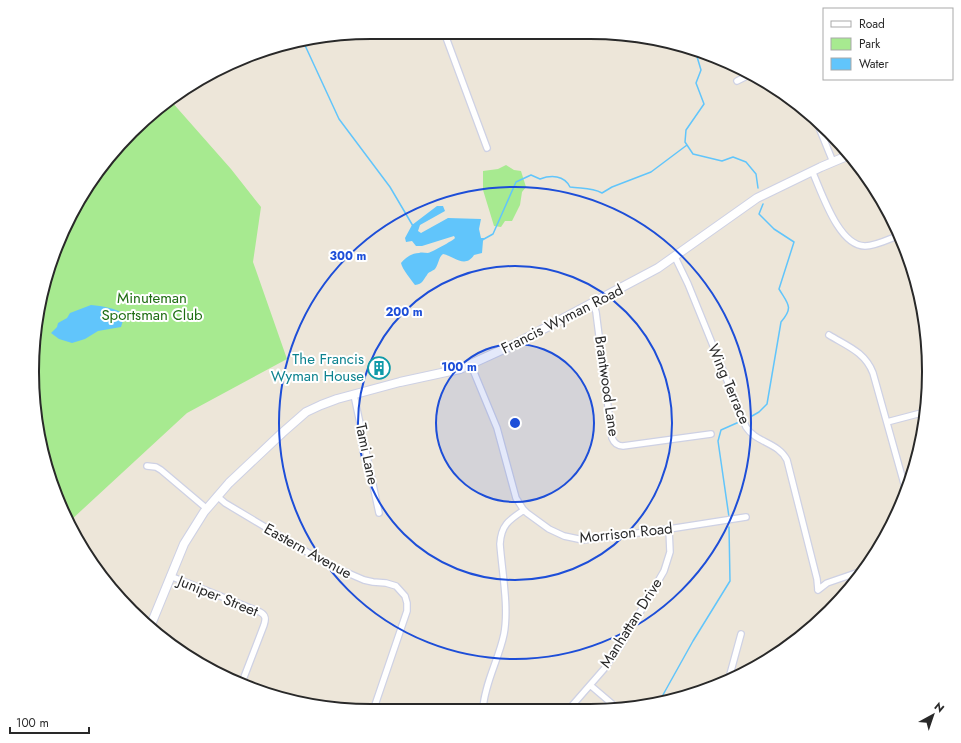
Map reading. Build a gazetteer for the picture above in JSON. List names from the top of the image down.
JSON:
{
  "streets": {
    "main road": ["Francis Wyman Road"],
    "street": [
      "Wing Terrace",
      "Brantwood Lane",
      "Tami Lane",
      "Morrison Road",
      "Eastern Avenue",
      "Juniper Street",
      "Manhattan Drive"
    ]
  },
  "crossings": [
    ["Francis Wyman Road", "Wing Terrace"],
    ["Francis Wyman Road", "Brantwood Lane"],
    ["Francis Wyman Road", "Tami Lane"],
    ["Francis Wyman Road", "Morrison Road"],
    ["Francis Wyman Road", "Eastern Avenue"],
    ["Francis Wyman Road", "Juniper Street"],
    ["Morrison Road", "Manhattan Drive"]
  ],
  "parks": ["Minuteman Sportsman Club"],
  "places": {
    "building": ["The Francis Wyman House"]
  },
  "legend": ["Road", "Park", "Water"],
  "scale_bar": "100 m",
  "north": "top right",
  "rings": ["300 m", "200 m", "100 m"]
}
